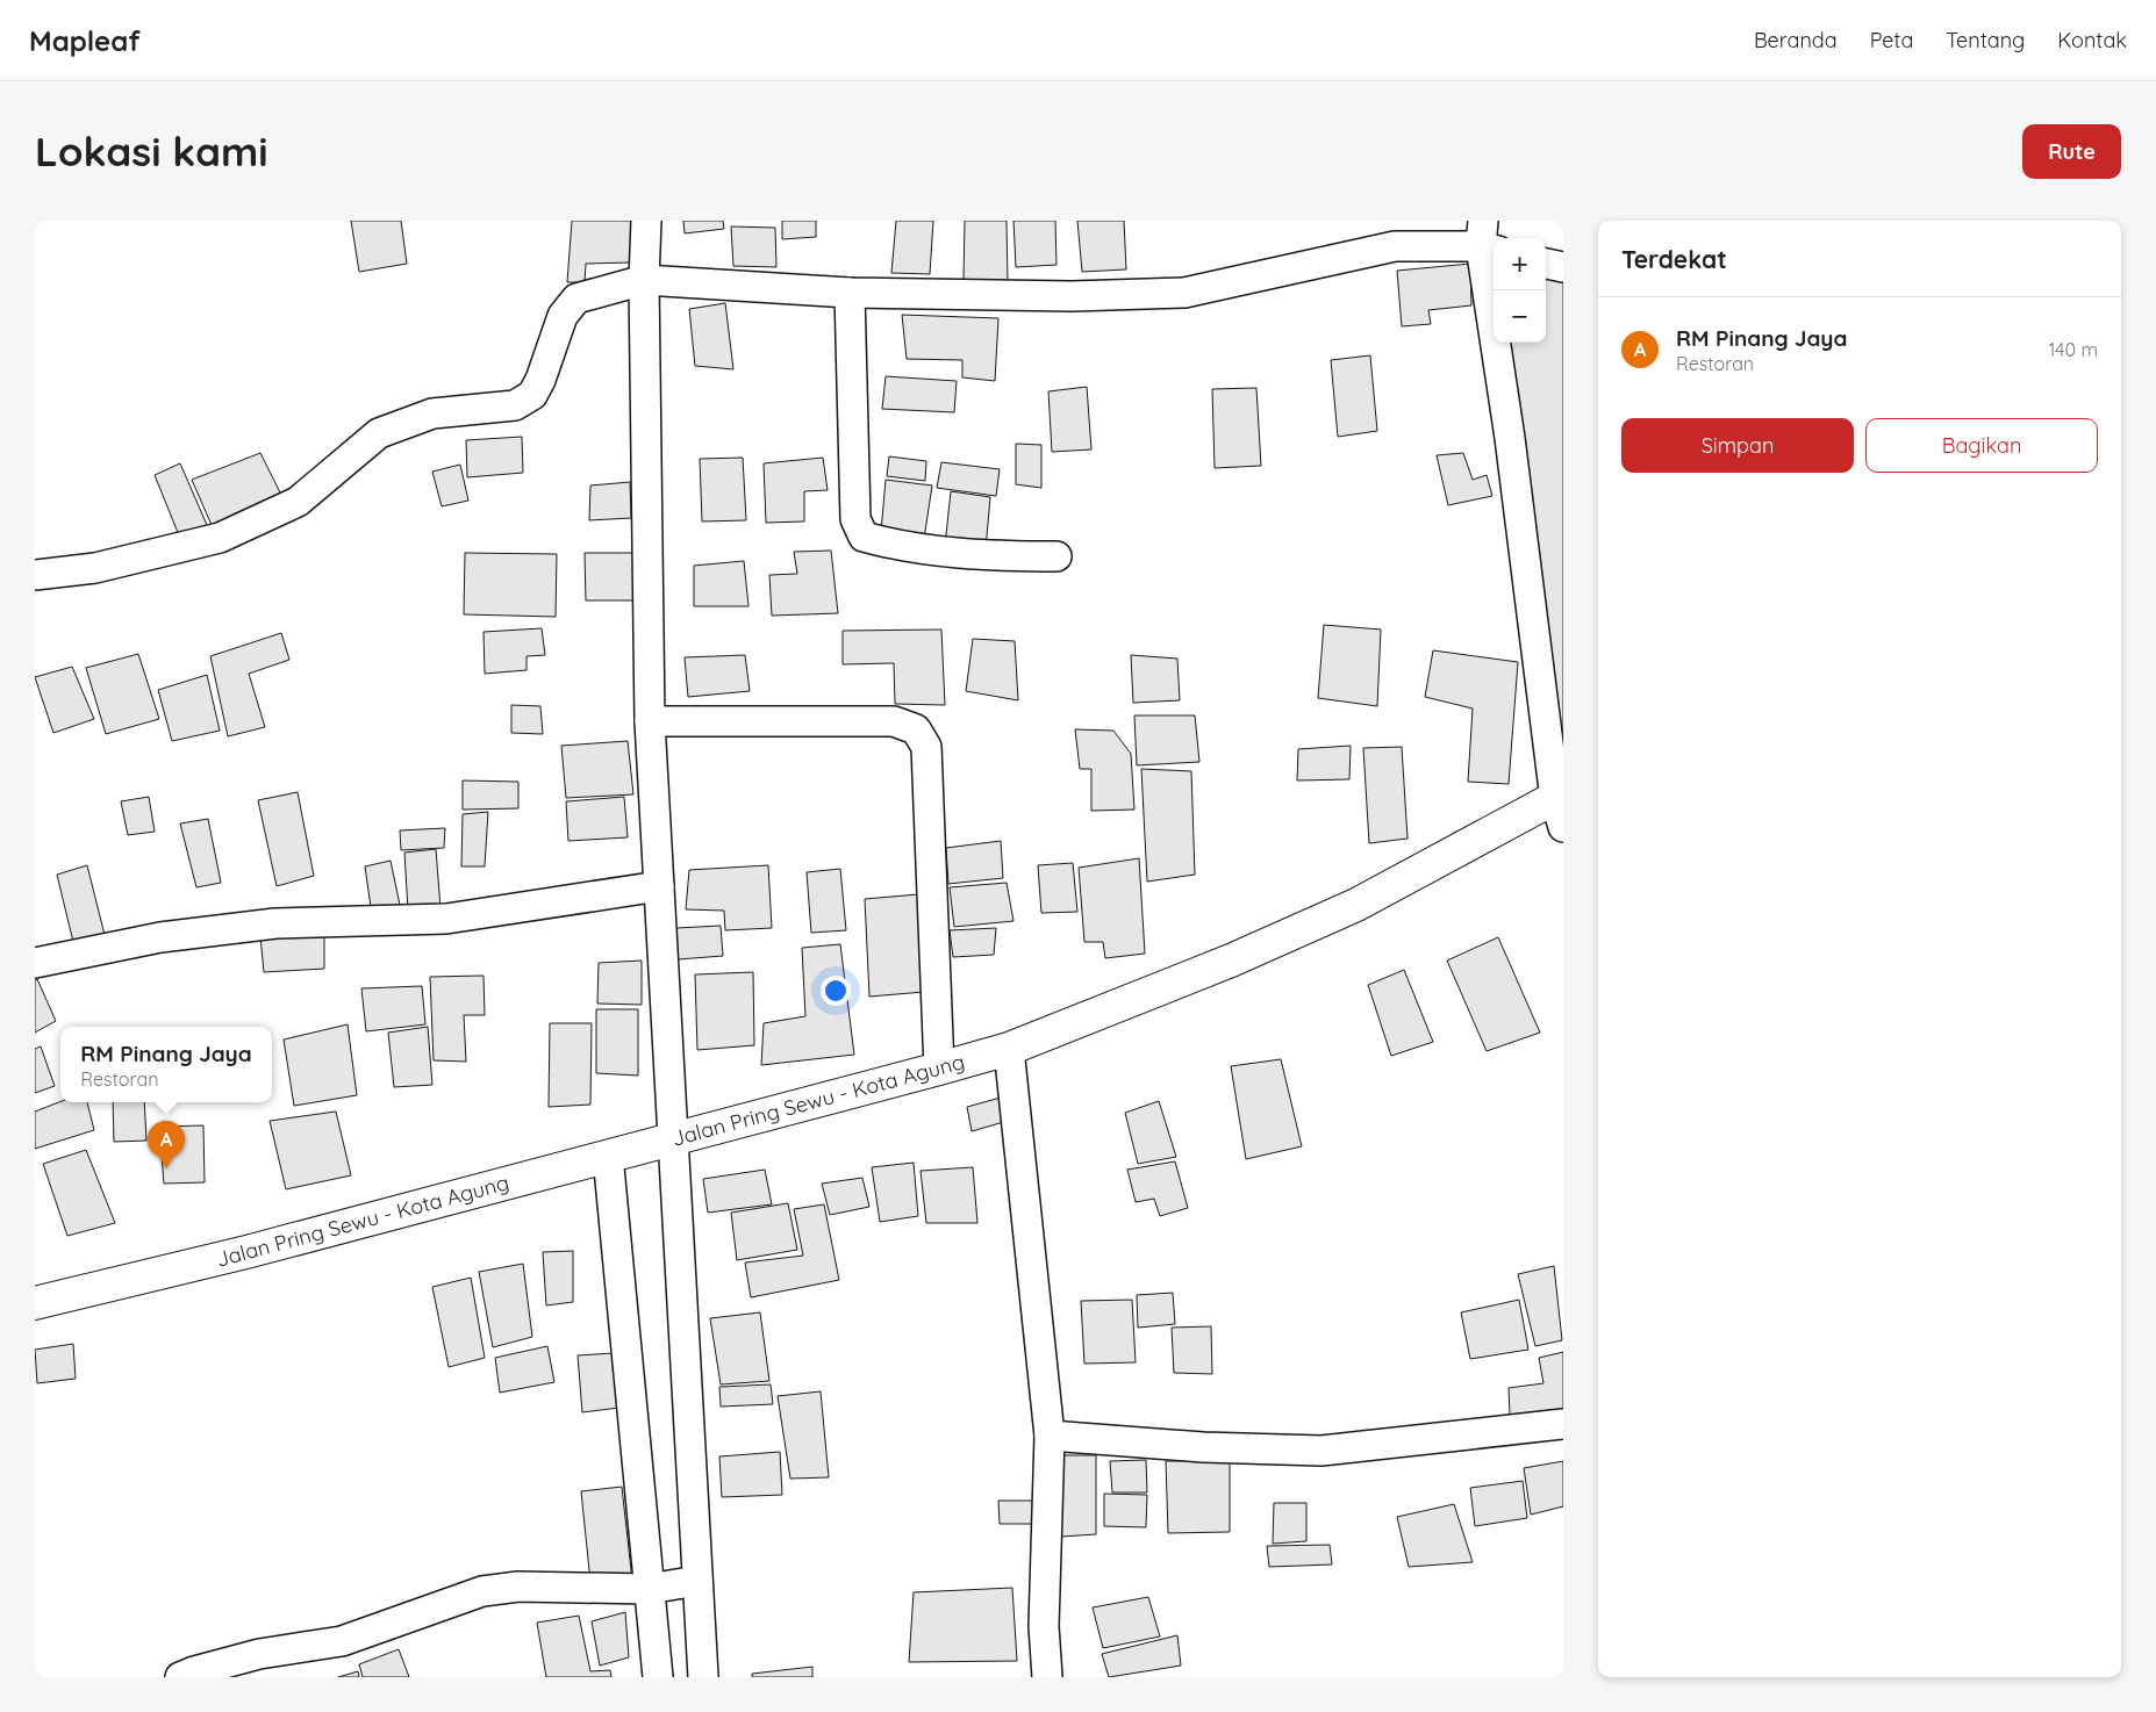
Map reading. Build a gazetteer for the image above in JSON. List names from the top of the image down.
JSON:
{
  "streets": {
    "highway": ["Jalan Pring Sewu - Kota Agung"]
  },
  "page": {
    "header": "Mapleaf",
    "nav": [
      "Beranda",
      "Peta",
      "Tentang",
      "Kontak"
    ],
    "buttons": [
      "Rute",
      ["Simpan", "Bagikan"]
    ],
    "title": "Lokasi kami",
    "heading": "Terdekat",
    "map_buttons": ["+", "−"],
    "list": [
      {
        "mark": "A",
        "name": "RM Pinang Jaya",
        "note": "Restoran",
        "value": "140 m"
      }
    ],
    "popup": ["RM Pinang Jaya", "Restoran"],
    "pins": "A"
  }
}
